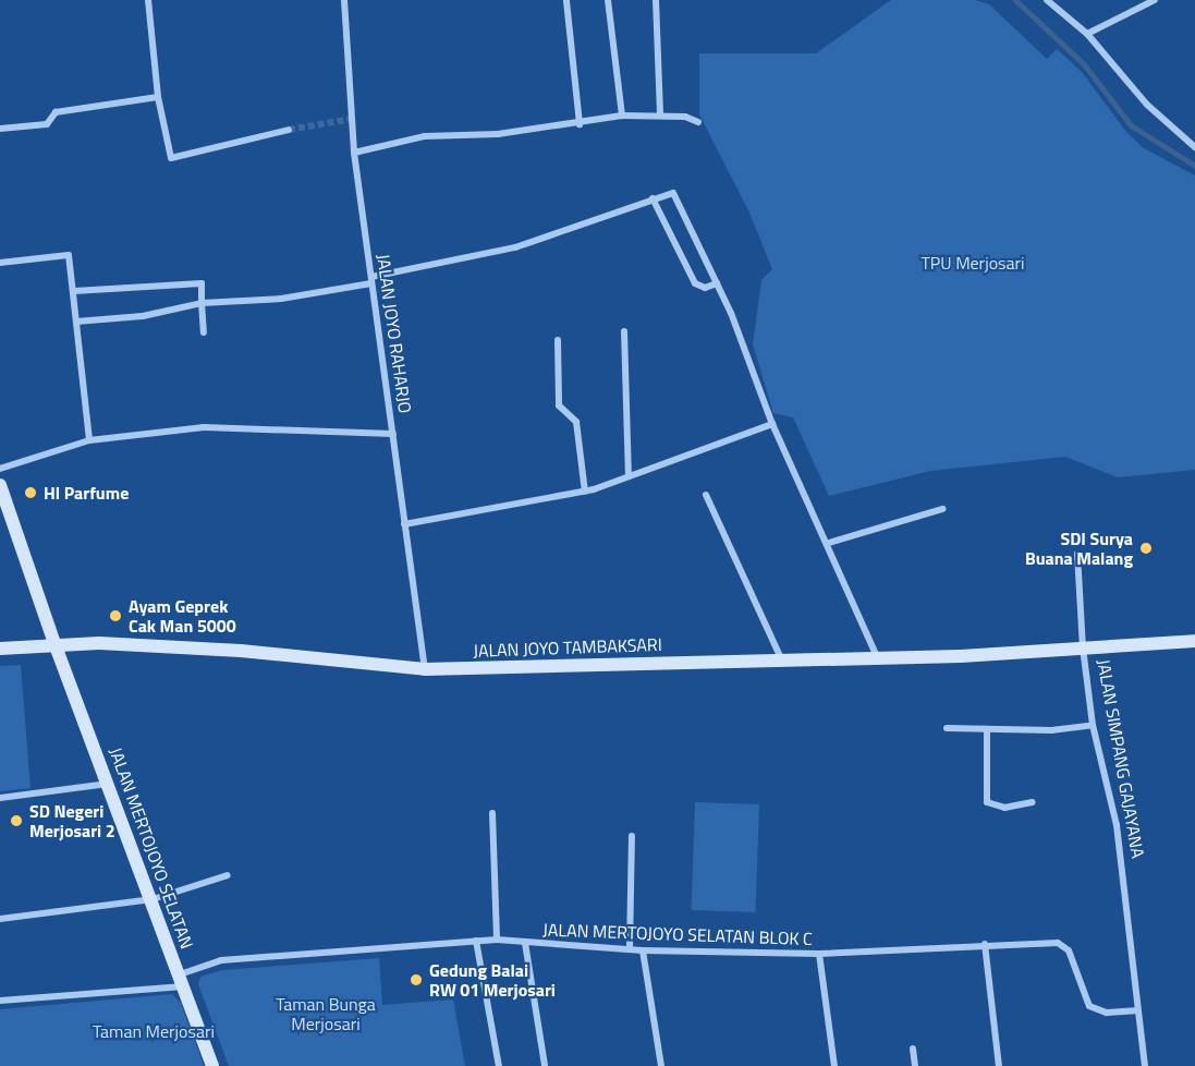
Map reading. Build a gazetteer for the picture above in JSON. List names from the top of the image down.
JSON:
{
  "streets": {
    "main road": ["JALAN JOYO TAMBAKSARI", "JALAN SIMPANG GAJAYANA", "JALAN MERTOJOYO SELATAN"],
    "street": ["JALAN JOYO RAHARJO", "JALAN MERTOJOYO SELATAN BLOK C"]
  },
  "crossings": [
    ["JALAN JOYO RAHARJO", "JALAN JOYO TAMBAKSARI"],
    ["JALAN JOYO TAMBAKSARI", "JALAN SIMPANG GAJAYANA"],
    ["JALAN JOYO TAMBAKSARI", "JALAN MERTOJOYO SELATAN"],
    ["JALAN SIMPANG GAJAYANA", "JALAN MERTOJOYO SELATAN BLOK C"],
    ["JALAN MERTOJOYO SELATAN", "JALAN MERTOJOYO SELATAN BLOK C"]
  ],
  "parks": ["TPU Merjosari", "Taman Bunga Merjosari", "Taman Merjosari"],
  "places": [
    "Hl Parfume",
    "SDI Surya Buana Malang",
    "Ayam Geprek Cak Man 5000",
    "SD Negeri Merjosari 2",
    "Gedung Balai RW 01 Merjosari"
  ]
}
